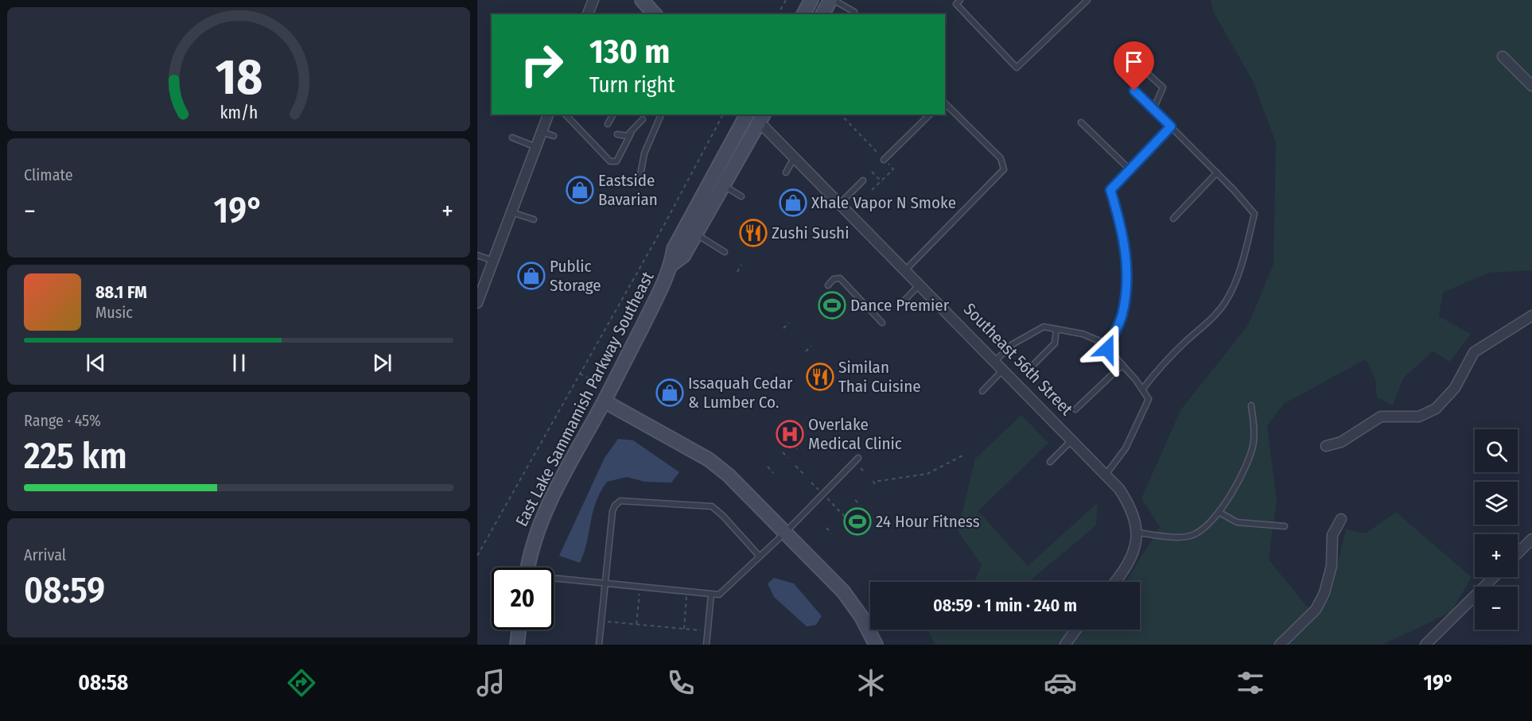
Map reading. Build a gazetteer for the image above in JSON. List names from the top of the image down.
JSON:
{
  "streets": {
    "main road": ["East Lake Sammamish Parkway Southeast"],
    "street": ["Southeast 56th Street"]
  },
  "crossings": [
    ["Southeast 56th Street", "East Lake Sammamish Parkway Southeast"]
  ],
  "places": {
    "shop": [
      "Eastside Bavarian",
      "Xhale Vapor N Smoke",
      "Public Storage",
      "Issaquah Cedar & Lumber Co."
    ],
    "restaurant": ["Zushi Sushi", "Similan Thai Cuisine"],
    "sports": ["Dance Premier", "24 Hour Fitness"],
    "hospital": ["Overlake Medical Clinic"]
  },
  "page": {
    "turn": ["130 m", "Turn right"],
    "tile": [
      "Climate",
      ["Range · 45%", "225 km"],
      ["Arrival", "08:59"]
    ],
    "heat": ["−", "19°", "+"],
    "song": ["88.1 FM", "Music"],
    "map_buttons": ["+", "−"],
    "limit": "20",
    "trip": "08:59 · 1 min · 240 m",
    "tabs": ["08:58", "19°"],
    "gauge": ["18", "km/h"]
  }
}
